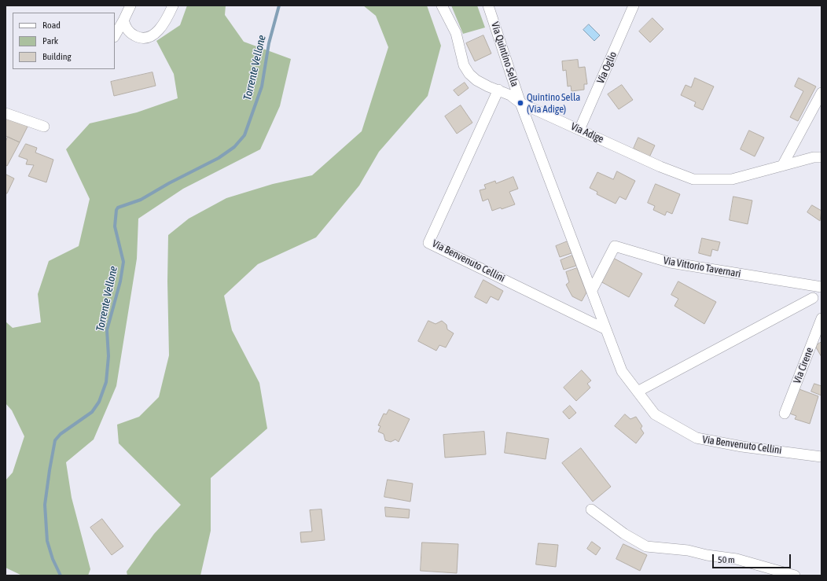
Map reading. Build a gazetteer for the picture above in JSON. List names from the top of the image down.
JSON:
{
  "streets": {
    "street": [
      "Via Quintino Sella",
      "Via Oglio",
      "Via Adige",
      "Via Benvenuto Cellini",
      "Via Vittorio Tavernari",
      "Via Cirene"
    ]
  },
  "crossings": [
    ["Via Quintino Sella", "Via Adige"],
    ["Via Quintino Sella", "Via Benvenuto Cellini"],
    ["Via Oglio", "Via Adige"],
    ["Via Adige", "Via Benvenuto Cellini"],
    ["Via Benvenuto Cellini", "Via Vittorio Tavernari"]
  ],
  "water": ["Torrente Vellone"],
  "places": ["Quintino Sella (Via Adige)"],
  "legend": ["Road", "Park", "Building"],
  "scale_bar": "50 m"
}
